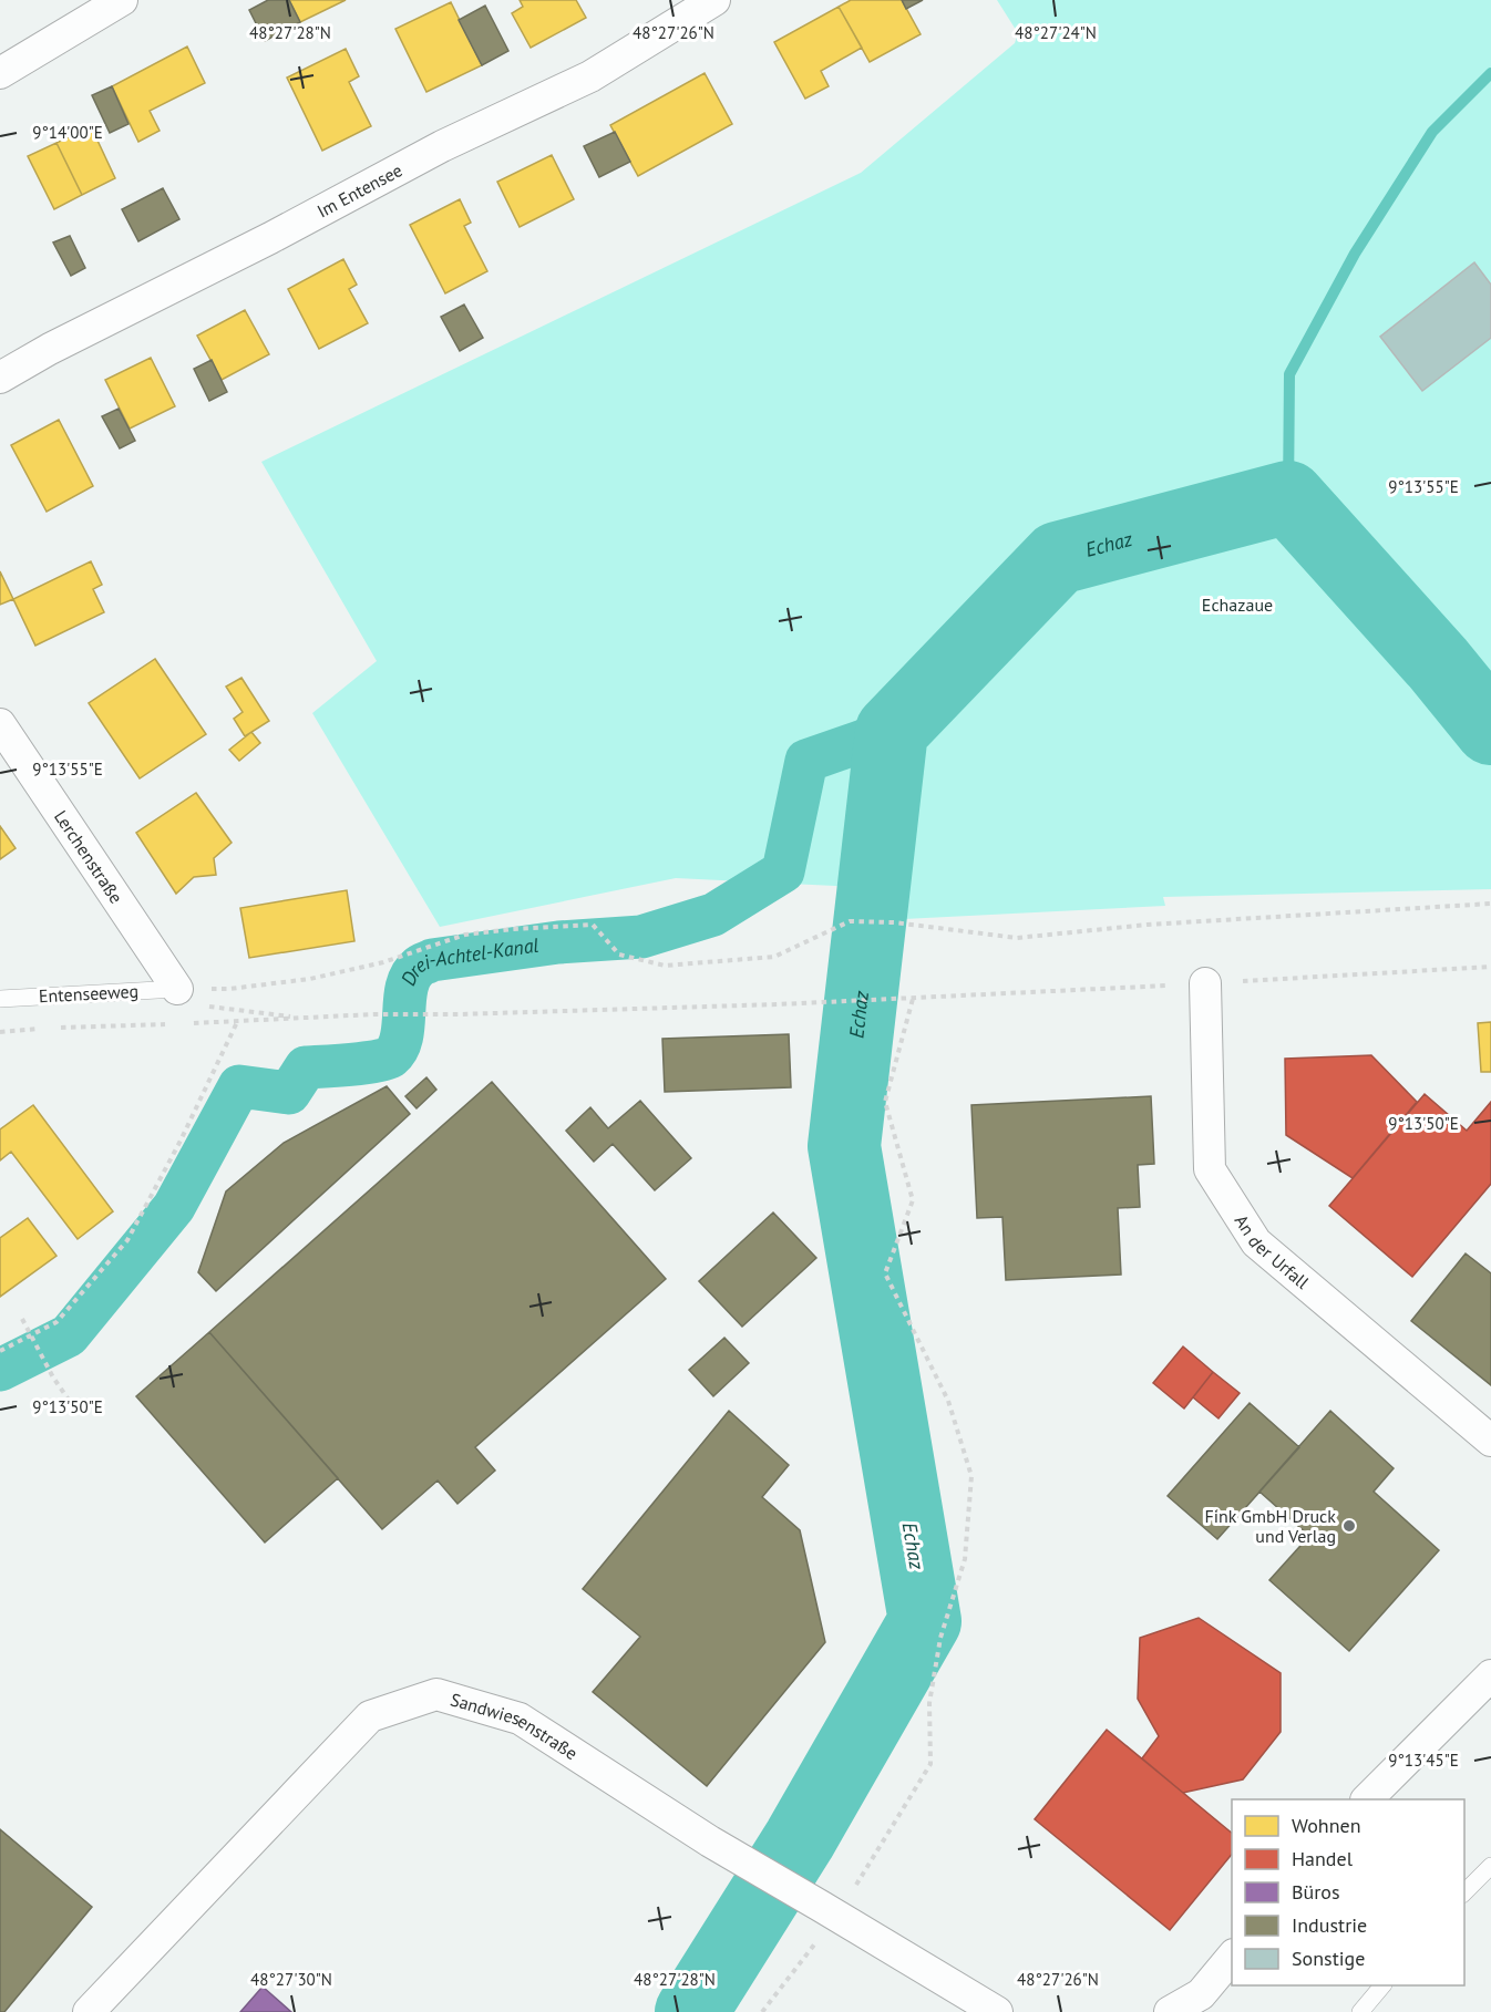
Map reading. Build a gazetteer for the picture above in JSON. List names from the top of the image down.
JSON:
{
  "streets": {
    "street": [
      "Im Entensee",
      "Lerchenstraße",
      "An der Urfall",
      "Sandwiesenstraße"
    ],
    "lane": ["Entenseeweg"]
  },
  "crossings": [
    ["Lerchenstraße", "Entenseeweg"]
  ],
  "water": ["Echaz", "Drei-Achtel-Kanal"],
  "parks": ["Echazaue"],
  "places": ["Fink GmbH Druck und Verlag"],
  "legend": [
    "Wohnen",
    "Handel",
    "Büros",
    "Industrie",
    "Sonstige"
  ],
  "coordinates": [
    "48°27'28\"N",
    "48°27'26\"N",
    "48°27'24\"N",
    "9°14'00\"E",
    "9°13'55\"E",
    "9°13'50\"E",
    "9°13'45\"E",
    "48°27'30\"N"
  ]
}
